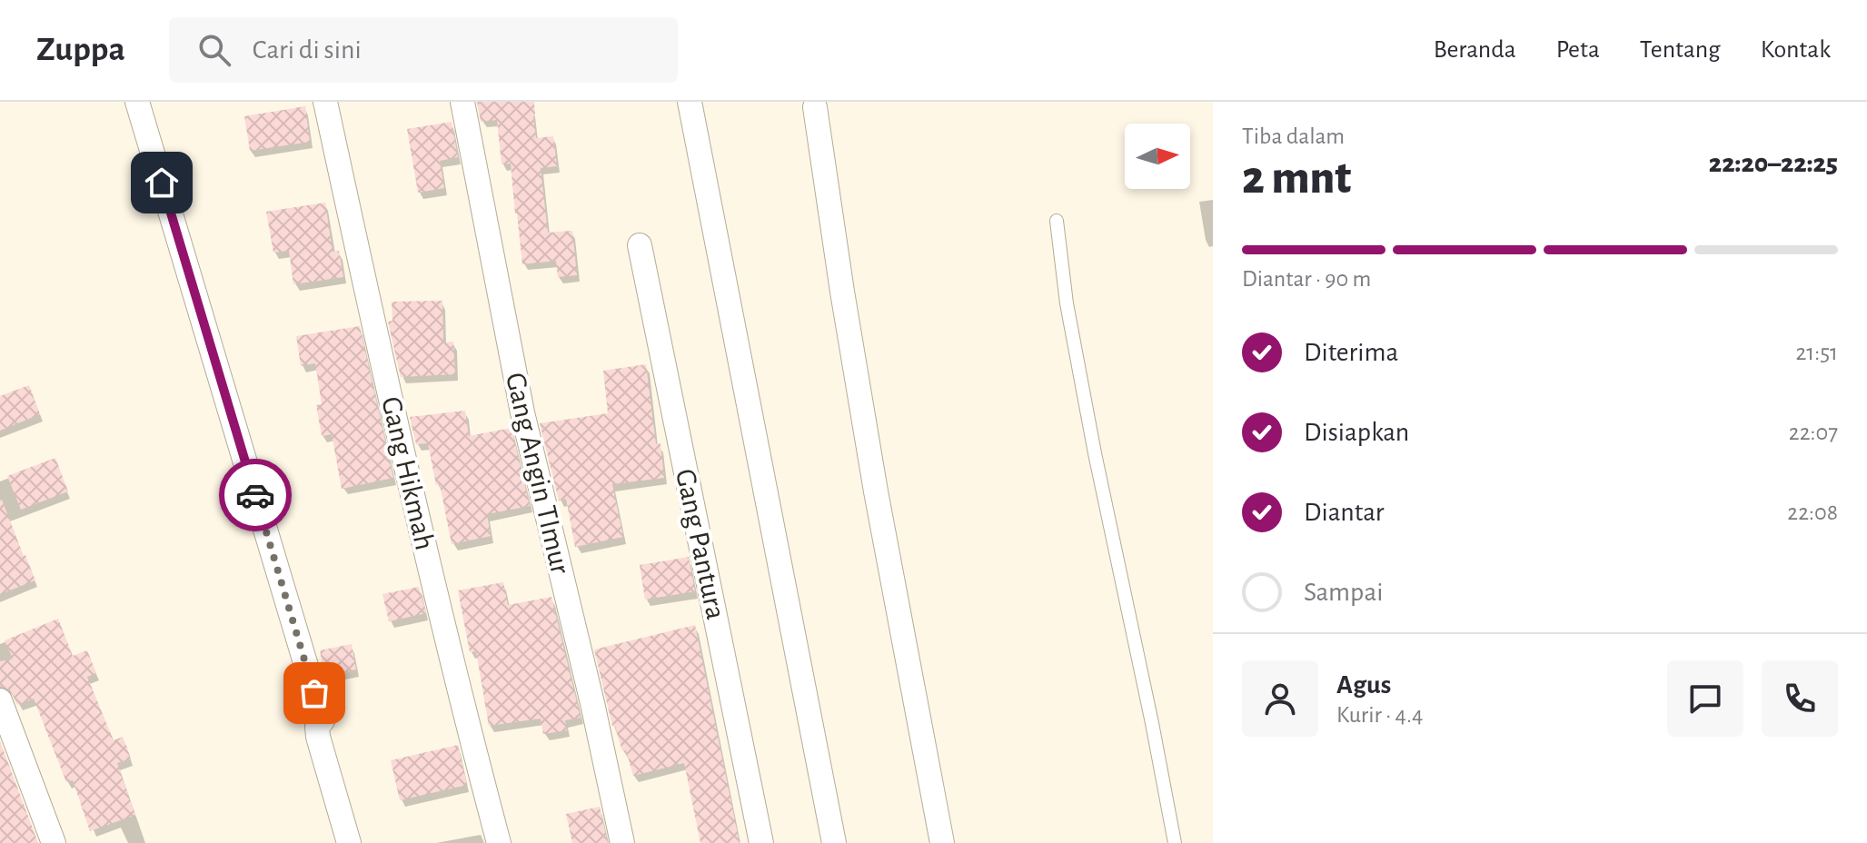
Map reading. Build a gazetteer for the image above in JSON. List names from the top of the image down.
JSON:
{
  "streets": {
    "street": ["Gang Hikmah", "Gang Angin TImur", "Gang Pantura"]
  },
  "north": "right",
  "page": {
    "header": "Zuppa",
    "search": "Cari di sini",
    "nav": [
      "Beranda",
      "Peta",
      "Tentang",
      "Kontak"
    ],
    "heading": ["2 mnt", "Tiba dalam", "22:20–22:25"],
    "panel": ["Agus", "Kurir · 4.4"],
    "bar": "Diantar · 90 m",
    "list": [
      ["Diterima", "21:51"],
      ["Disiapkan", "22:07"],
      ["Diantar", "22:08"],
      "Sampai"
    ]
  }
}
